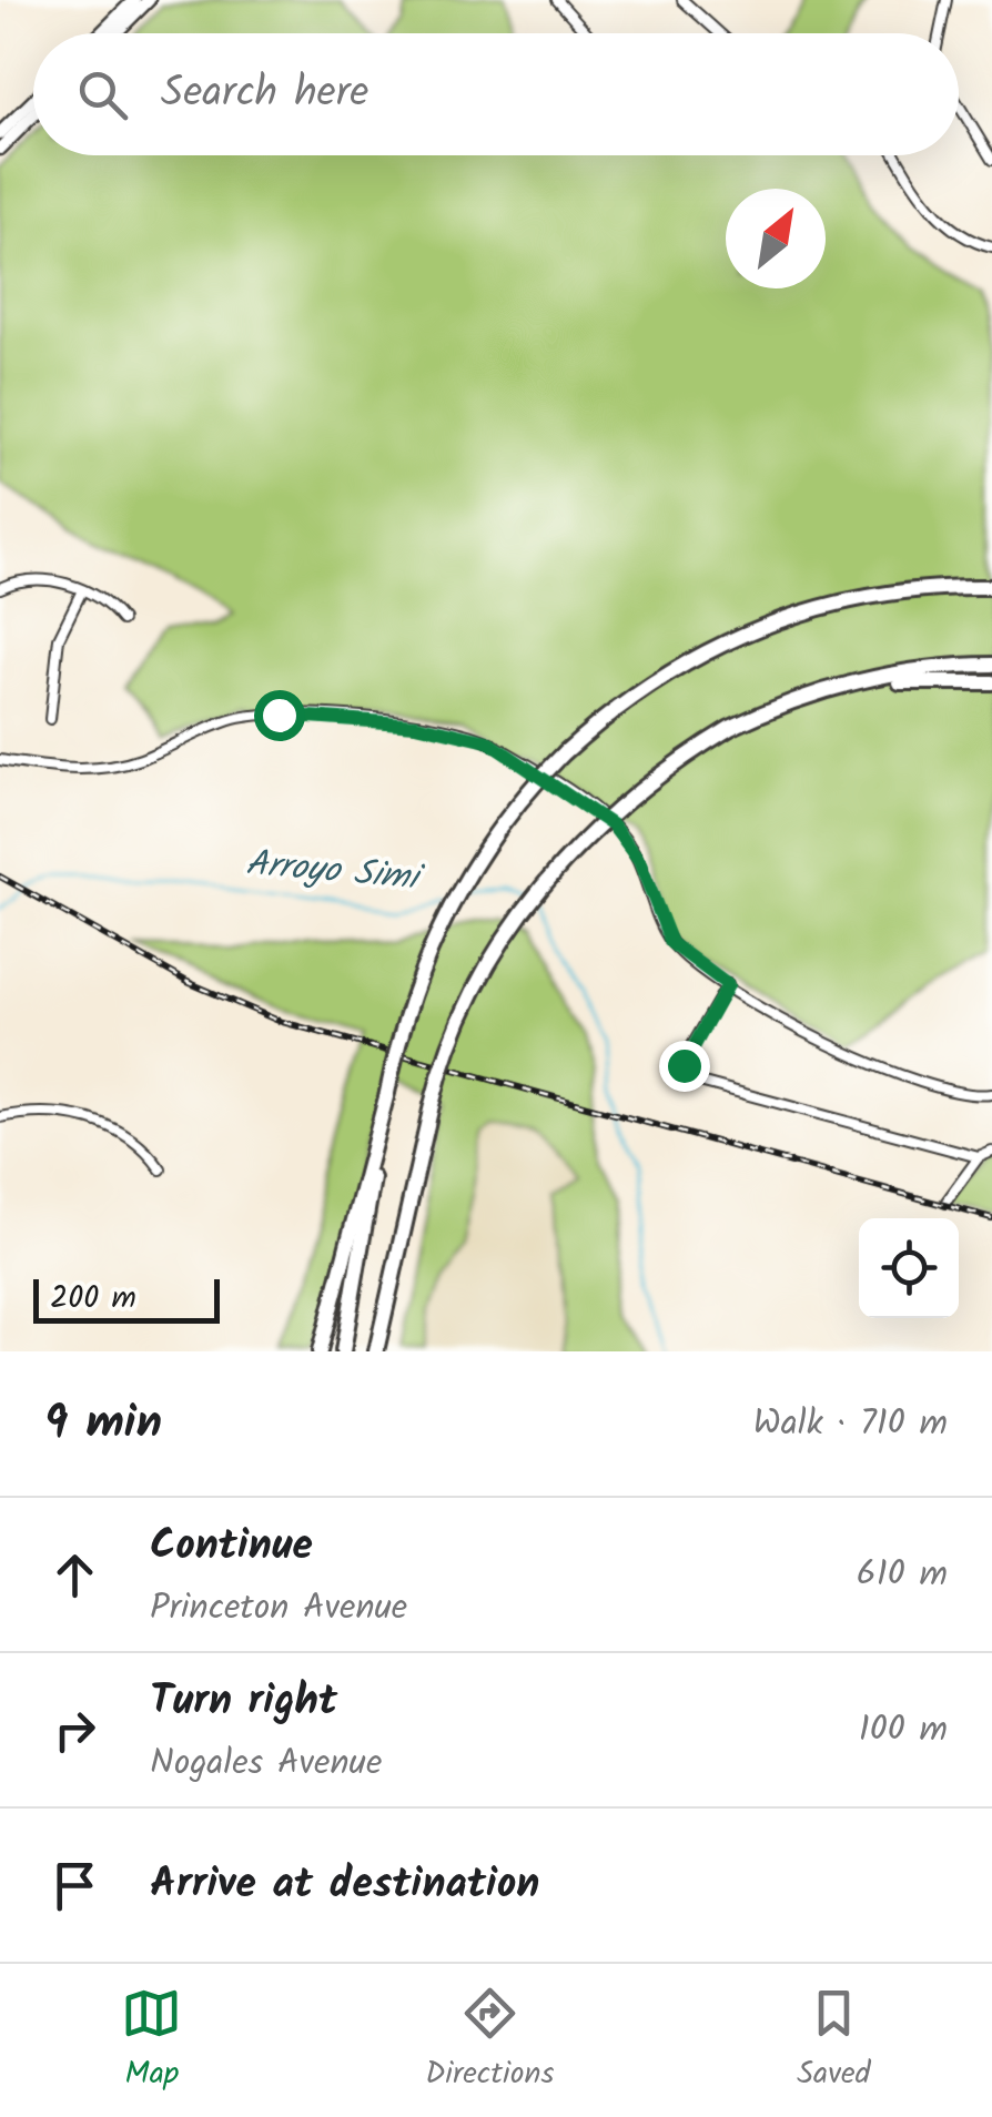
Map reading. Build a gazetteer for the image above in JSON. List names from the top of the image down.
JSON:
{
  "water": ["Arroyo Simi"],
  "scale_bar": "200 m",
  "north": "top right",
  "page": {
    "search": "Search here",
    "scale": "200 m",
    "heading": ["9 min", "Walk · 710 m"],
    "list": [
      ["Continue", "Princeton Avenue", "610 m"],
      ["Turn right", "Nogales Avenue", "100 m"],
      "Arrive at destination"
    ],
    "nav": ["Map", "Directions", "Saved"]
  }
}
